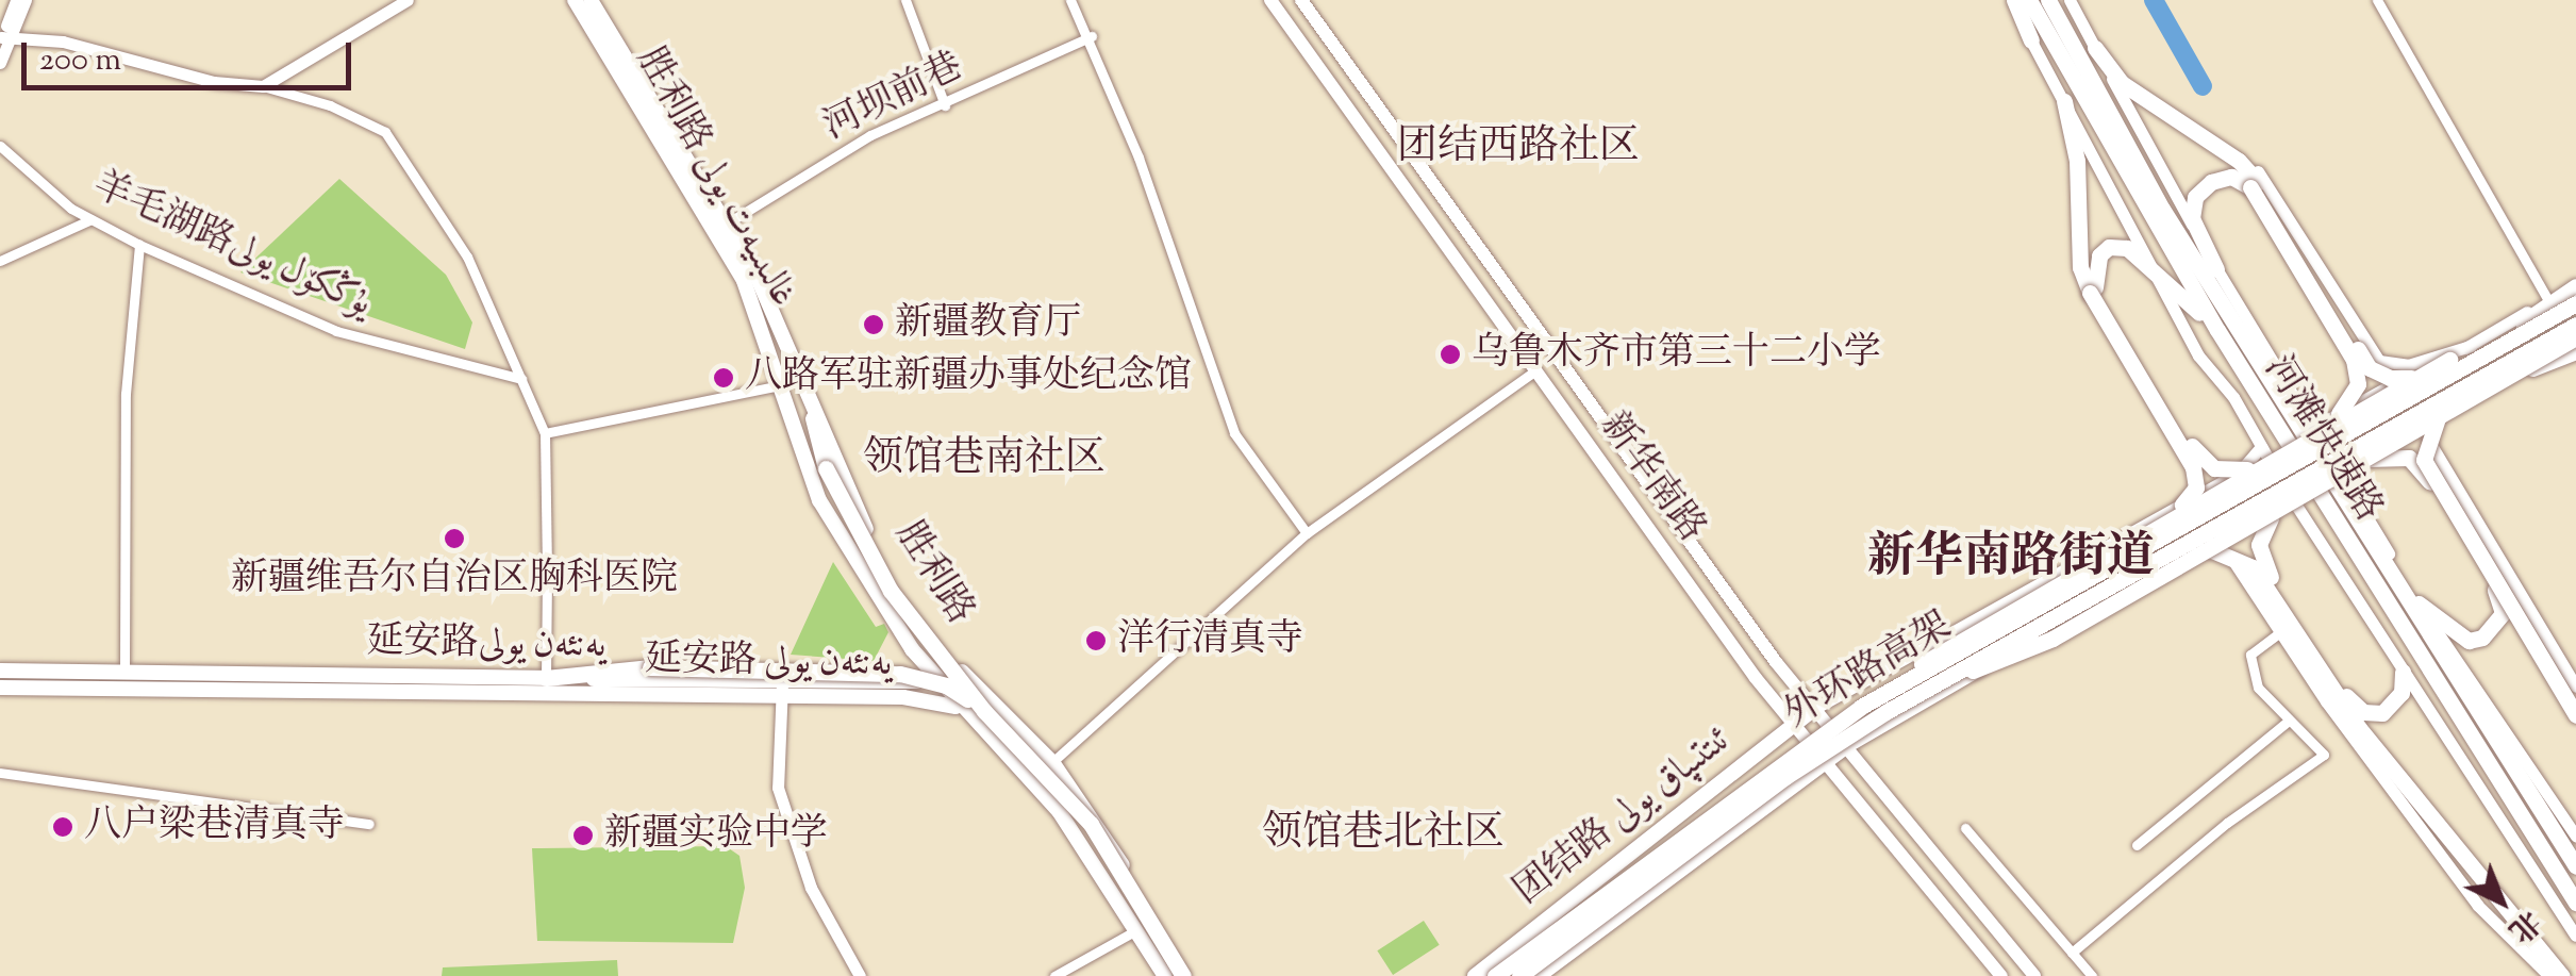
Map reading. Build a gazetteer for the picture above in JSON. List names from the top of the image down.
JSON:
{
  "streets": {
    "highway": ["河滩快速路", "外环路高架"],
    "main road": [
      "胜利路 غالىبىيەت يولى",
      "新华南路",
      "胜利路",
      "延安路يەنئەن يولى",
      "延安路 يەنئەن يولى",
      "团结路 ئىتتىپاق يولى"
    ],
    "street": ["河坝前巷", "羊毛湖路يۇڭكۆل يولى"]
  },
  "crossings": [
    ["河坝前巷", "胜利路"],
    ["胜利路 غالىبىيەت يولى", "延安路يەنئەن يولى"],
    ["胜利路 غالىبىيەت يولى", "延安路 يەنئەن يولى"],
    ["新华南路", "团结路 ئىتتىپاق يولى"],
    ["胜利路", "延安路يەنئەن يولى"],
    ["延安路يەنئەن يولى", "延安路 يەنئەن يولى"]
  ],
  "districts": [
    "团结西路社区",
    "领馆巷南社区",
    "新华南路街道",
    "领馆巷北社区"
  ],
  "places": [
    "新疆教育厅",
    "乌鲁木齐市第三十二小学",
    "八路军驻新疆办事处纪念馆",
    "新疆维吾尔自治区胸科医院",
    "洋行清真寺",
    "八户梁巷清真寺",
    "新疆实验中学"
  ],
  "scale_bar": "200 m",
  "north": "bottom right"
}
